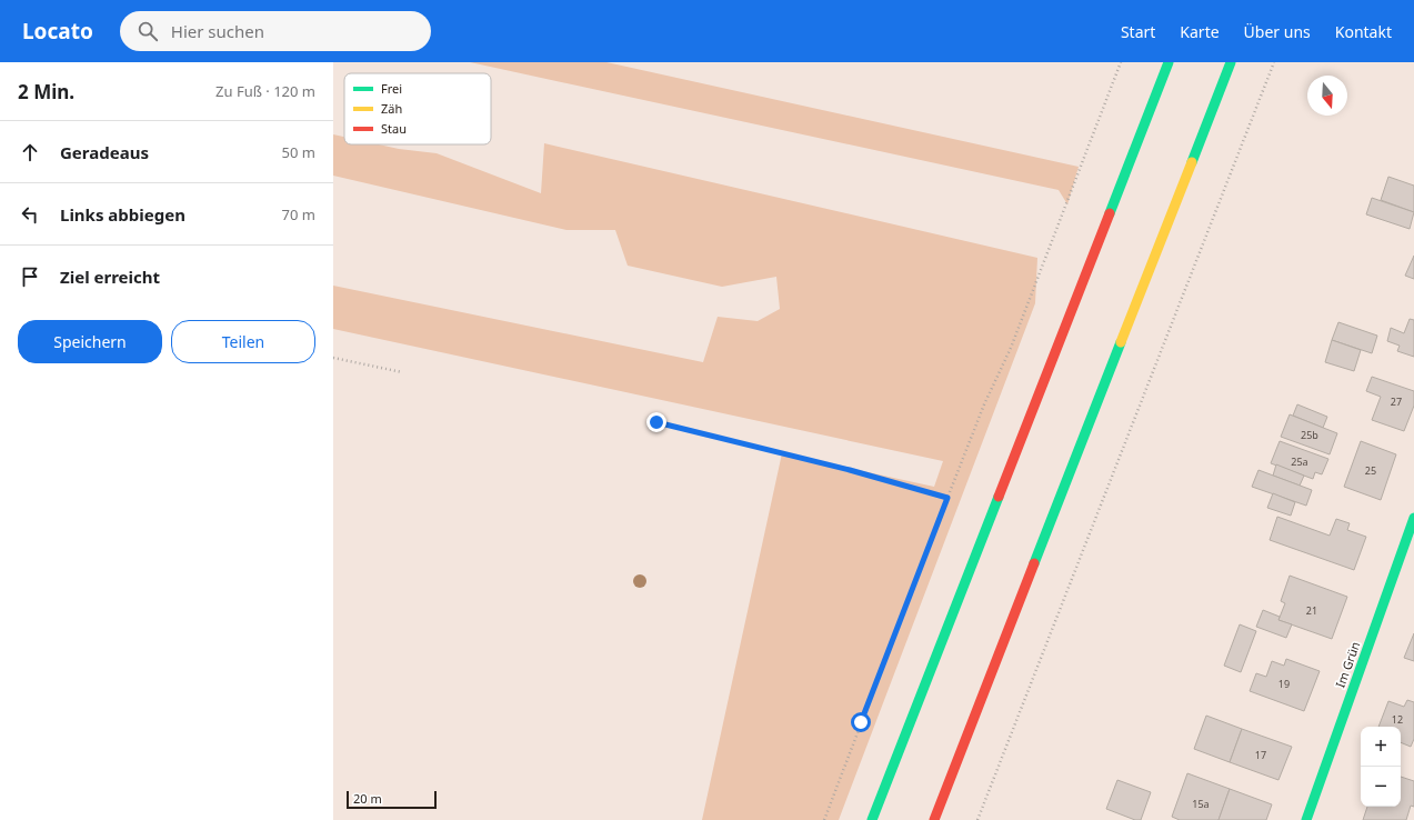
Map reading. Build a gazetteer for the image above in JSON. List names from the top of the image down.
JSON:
{
  "streets": {
    "main road": ["Im Grün"]
  },
  "house_numbers": [
    "27",
    "25b",
    "25a",
    "25",
    "21",
    "19",
    "12",
    "17",
    "15a"
  ],
  "legend": ["Frei", "Zäh", "Stau"],
  "scale_bar": "20 m",
  "north": "bottom",
  "page": {
    "header": "Locato",
    "search": "Hier suchen",
    "nav": [
      "Start",
      "Karte",
      "Über uns",
      "Kontakt"
    ],
    "heading": ["2 Min.", "Zu Fuß · 120 m"],
    "list": [
      ["Geradeaus", "50 m"],
      ["Links abbiegen", "70 m"],
      "Ziel erreicht"
    ],
    "buttons": ["Speichern", "Teilen"],
    "map_buttons": ["+", "−"],
    "scale": "20 m"
  }
}
